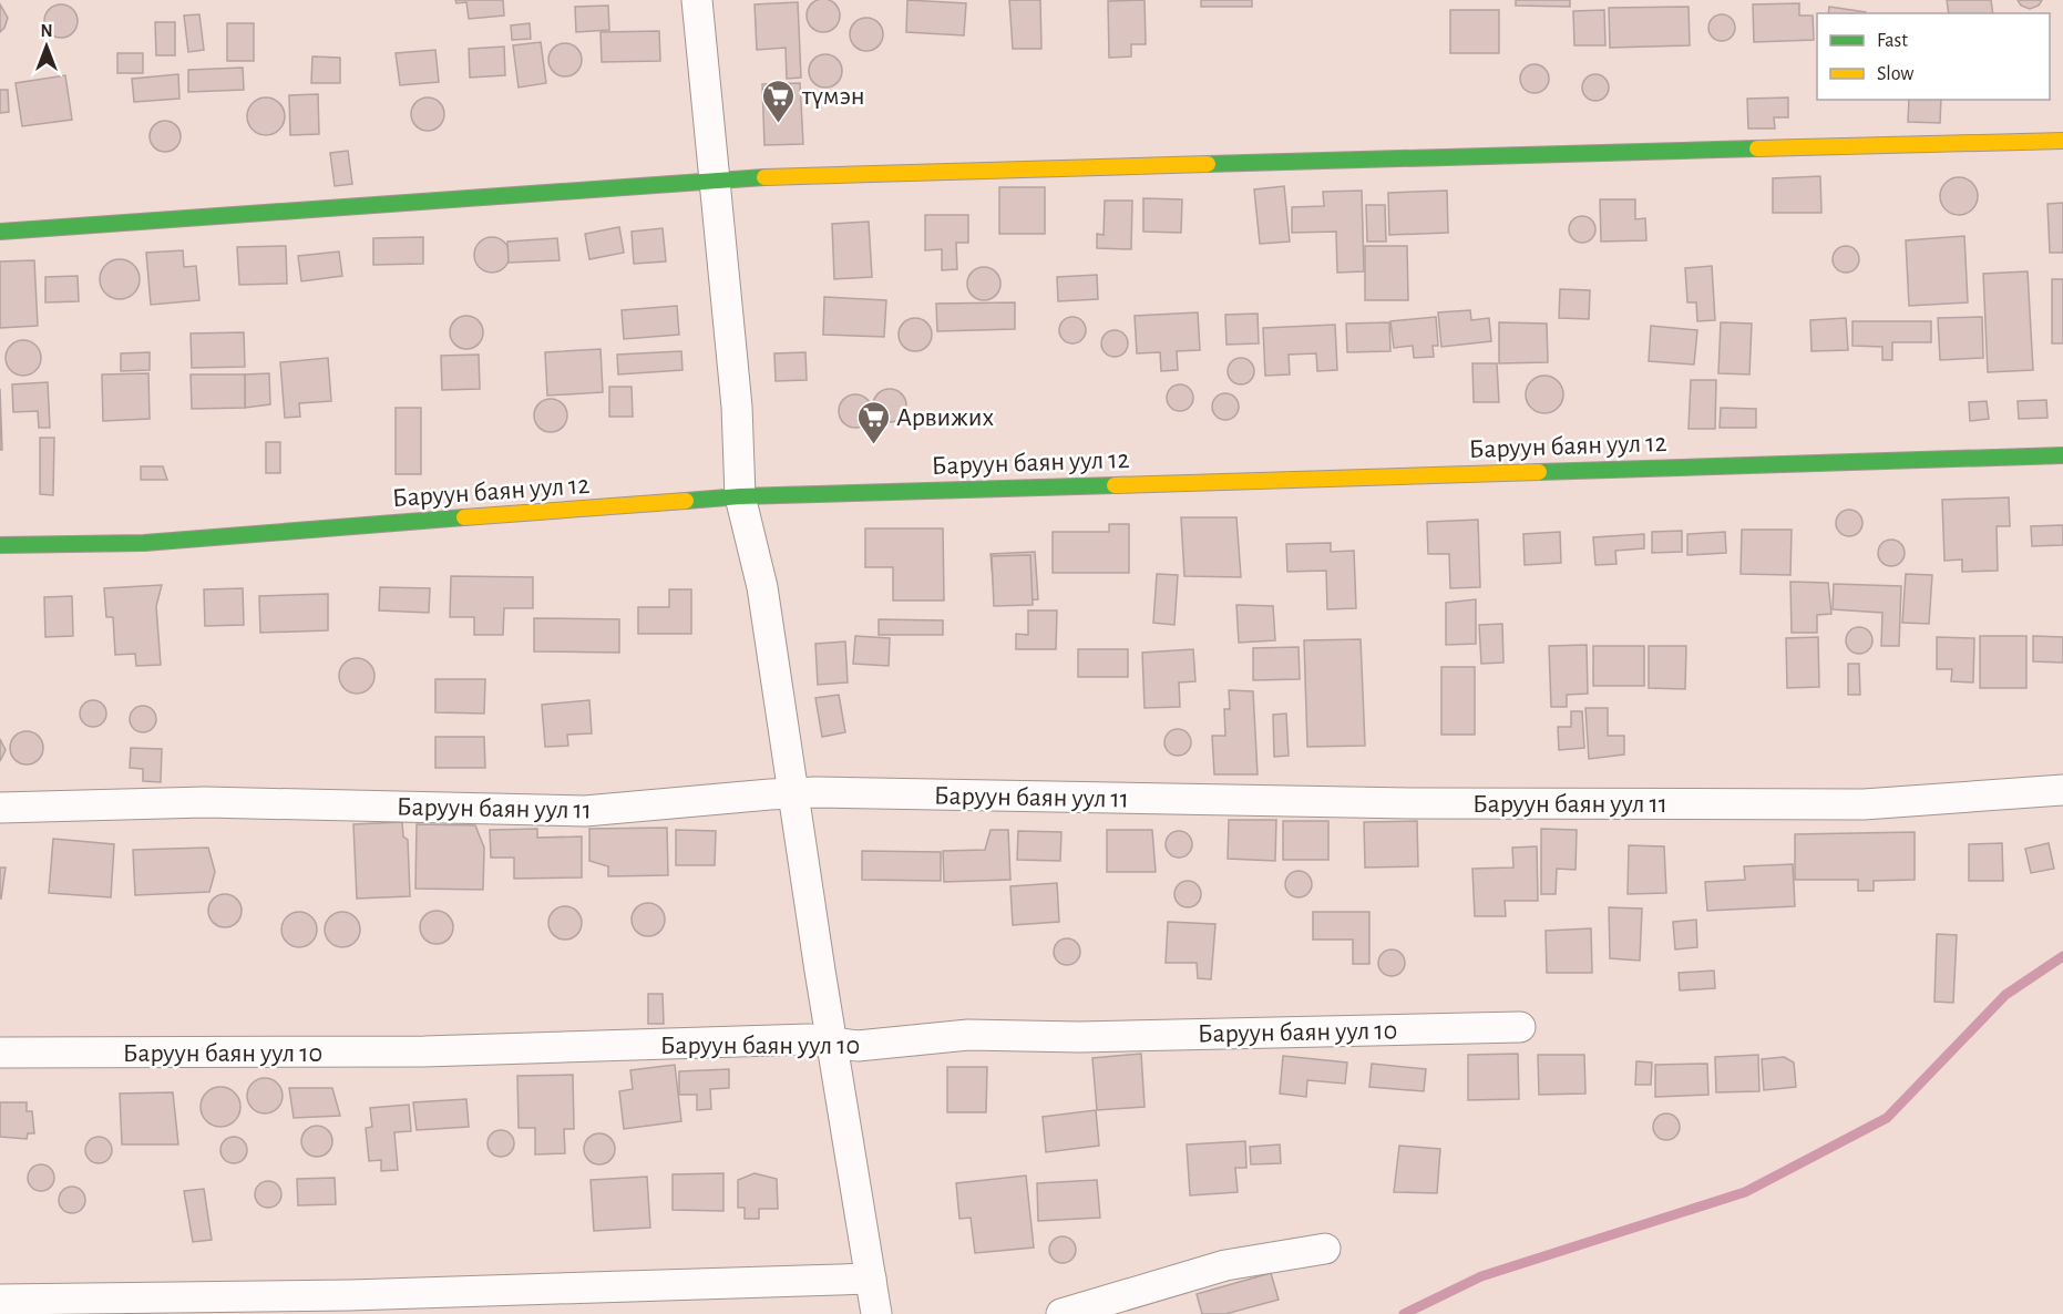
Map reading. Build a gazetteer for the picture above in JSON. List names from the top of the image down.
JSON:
{
  "streets": {
    "street": ["Баруун баян уул 12", "Баруун баян уул 11", "Баруун баян уул 10"]
  },
  "places": {
    "supermarket": ["түмэн", "Арвижих"]
  },
  "legend": ["Fast", "Slow"],
  "north": "top"
}
